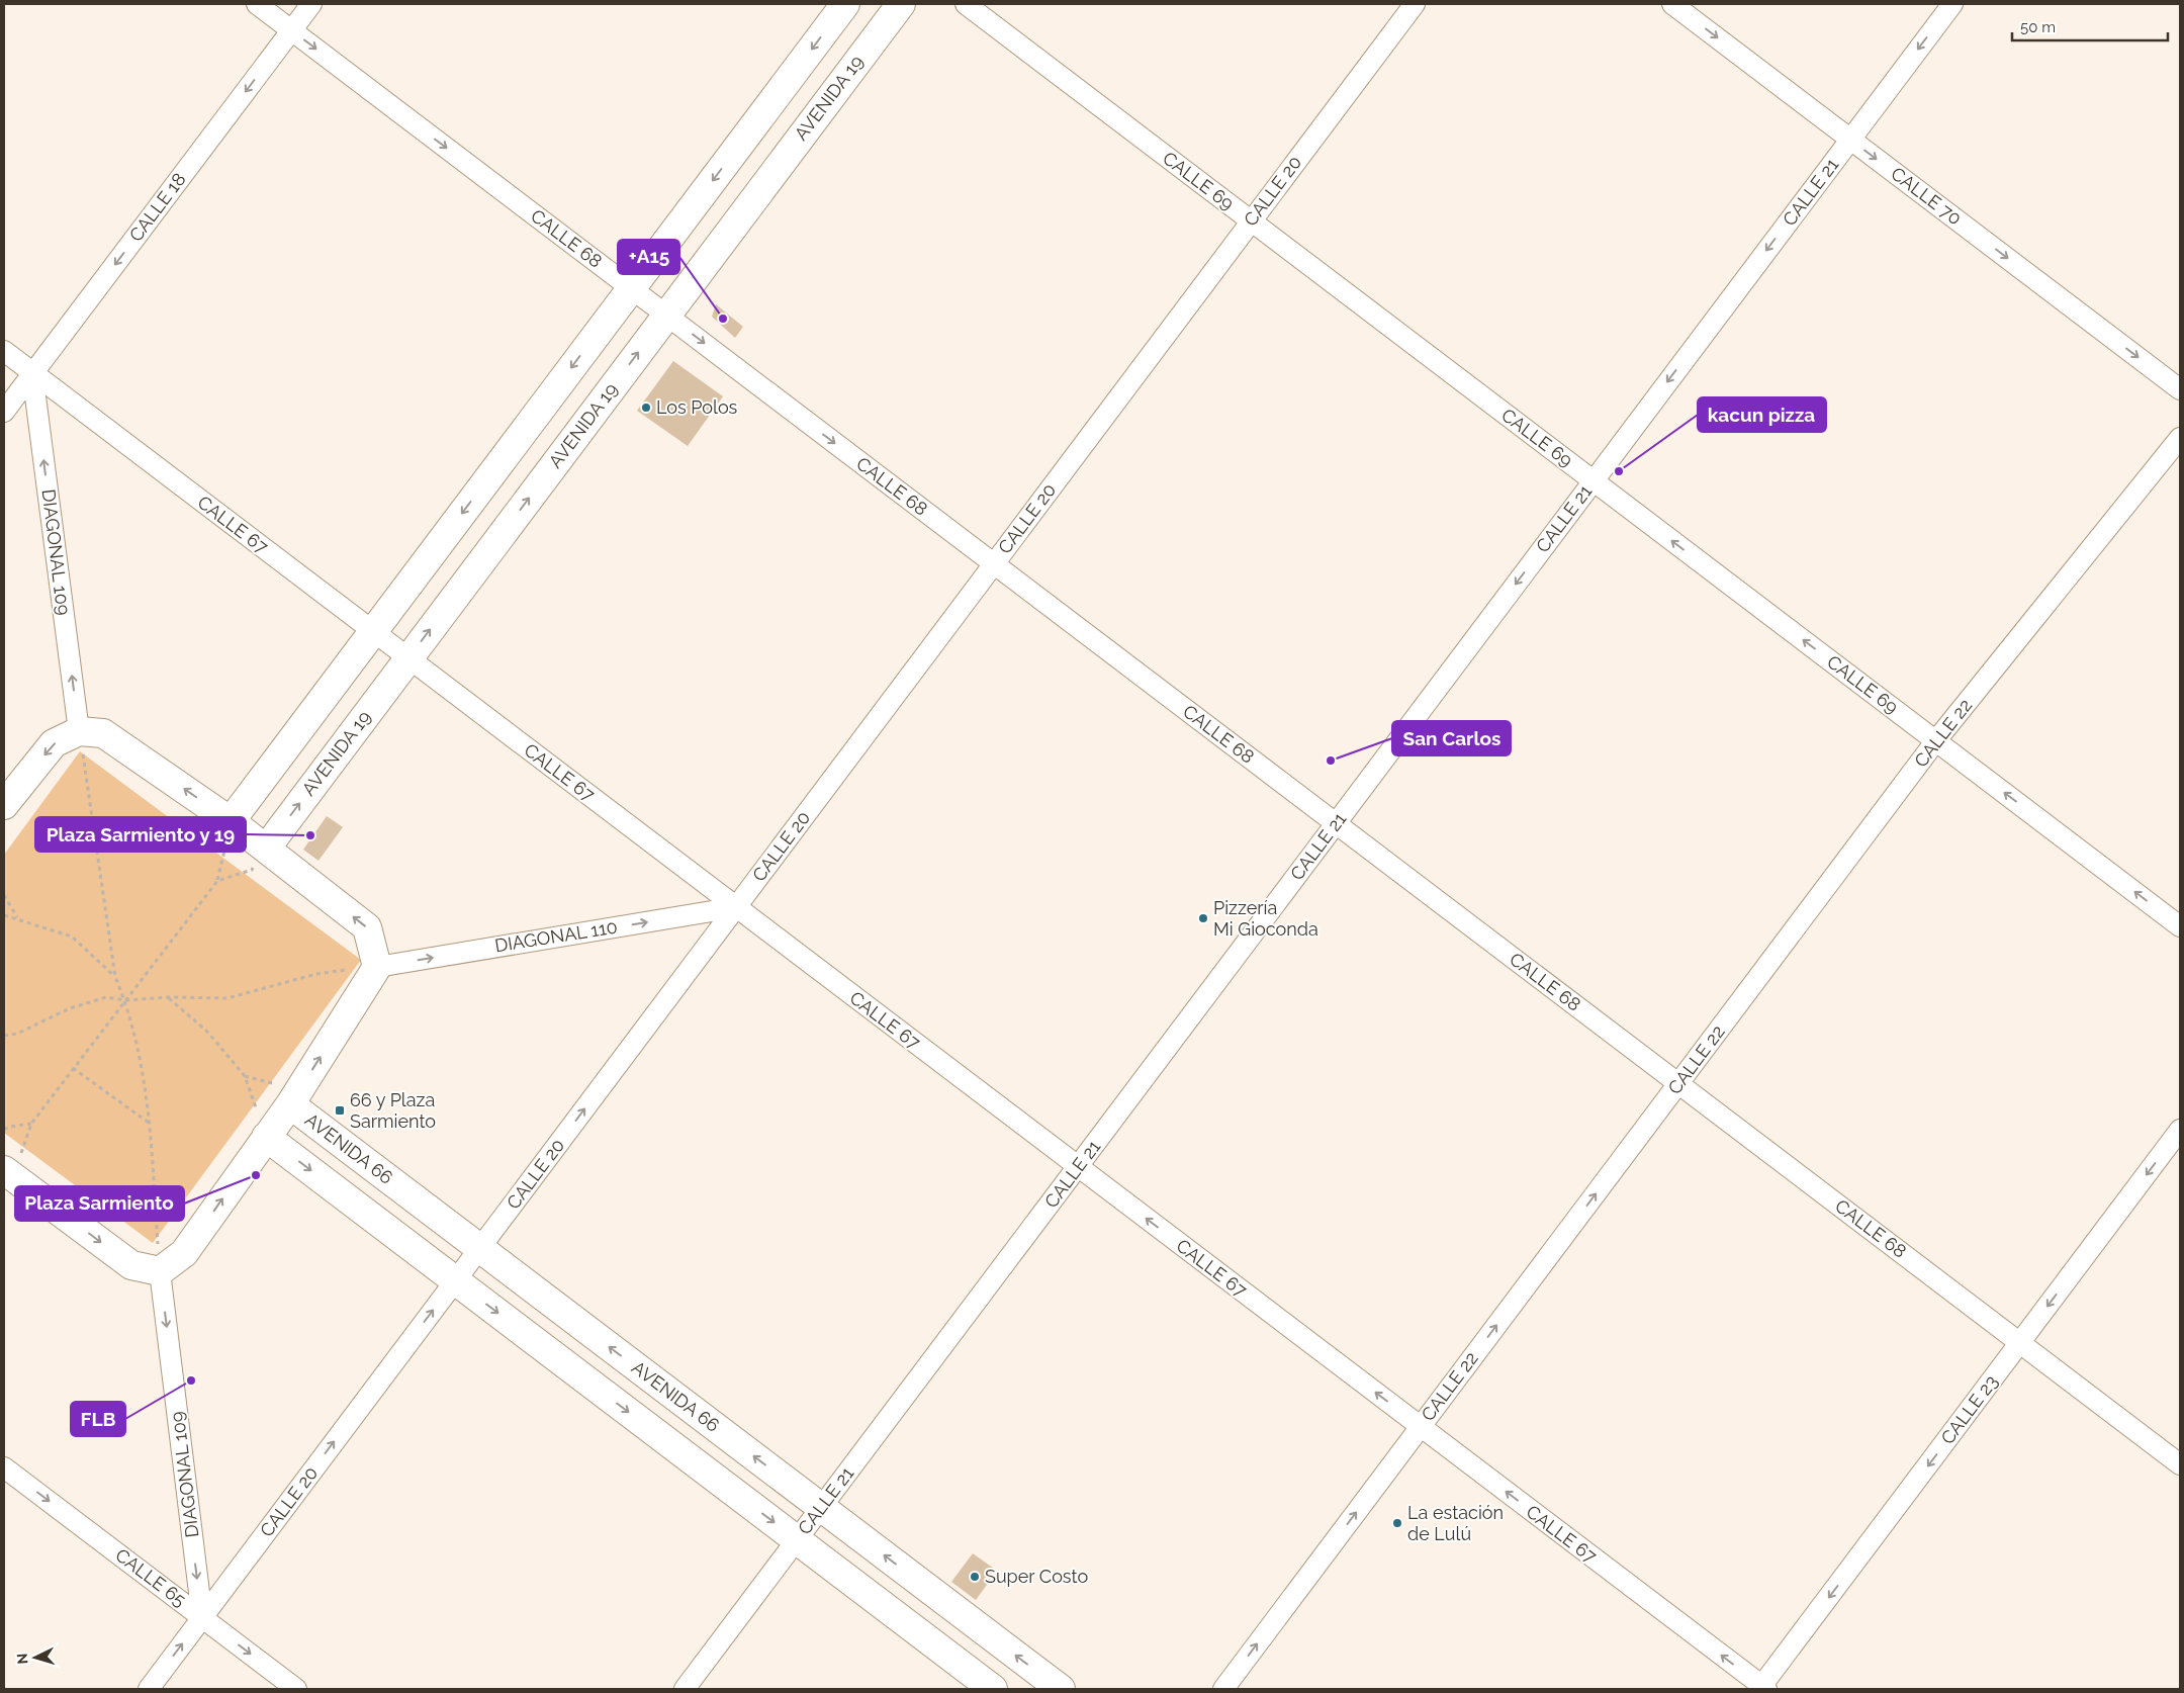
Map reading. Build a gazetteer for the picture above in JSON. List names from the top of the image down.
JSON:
{
  "streets": {
    "main road": ["AVENIDA 19", "AVENIDA 66"],
    "street": [
      "CALLE 69",
      "CALLE 20",
      "CALLE 21",
      "CALLE 70",
      "CALLE 18",
      "CALLE 68",
      "CALLE 67",
      "DIAGONAL 109",
      "CALLE 22",
      "DIAGONAL 110",
      "CALLE 23",
      "CALLE 65"
    ]
  },
  "crossings": [
    ["AVENIDA 19", "CALLE 68"],
    ["AVENIDA 19", "CALLE 67"],
    ["CALLE 69", "CALLE 20"],
    ["CALLE 69", "CALLE 21"],
    ["CALLE 69", "CALLE 22"],
    ["CALLE 20", "CALLE 68"],
    ["CALLE 20", "CALLE 67"],
    ["CALLE 20", "DIAGONAL 109"],
    ["CALLE 20", "DIAGONAL 110"],
    ["CALLE 20", "AVENIDA 66"],
    ["CALLE 20", "CALLE 65"],
    ["CALLE 21", "CALLE 70"],
    ["CALLE 21", "CALLE 68"],
    ["CALLE 21", "CALLE 67"],
    ["CALLE 21", "AVENIDA 66"],
    ["CALLE 18", "CALLE 68"],
    ["CALLE 18", "CALLE 67"],
    ["CALLE 18", "DIAGONAL 109"],
    ["CALLE 68", "CALLE 22"],
    ["CALLE 68", "CALLE 23"],
    ["CALLE 67", "DIAGONAL 109"],
    ["CALLE 67", "CALLE 22"],
    ["CALLE 67", "DIAGONAL 110"],
    ["CALLE 67", "CALLE 23"],
    ["DIAGONAL 109", "CALLE 65"]
  ],
  "one_way": [
    "CALLE 69",
    "CALLE 20",
    "CALLE 21",
    "CALLE 70",
    "CALLE 18",
    "CALLE 67",
    "CALLE 22",
    "DIAGONAL 110",
    "CALLE 23",
    "CALLE 65"
  ],
  "places": {
    "other": [
      "+A15",
      "Los Polos",
      "kacun pizza",
      "San Carlos",
      "Plaza Sarmiento y 19",
      "Pizzería Mi Gioconda",
      "Plaza Sarmiento",
      "FLB",
      "La estación de Lulú",
      "Super Costo"
    ],
    "transit": ["66 y Plaza Sarmiento"]
  },
  "scale_bar": "50 m",
  "north": "left"
}
